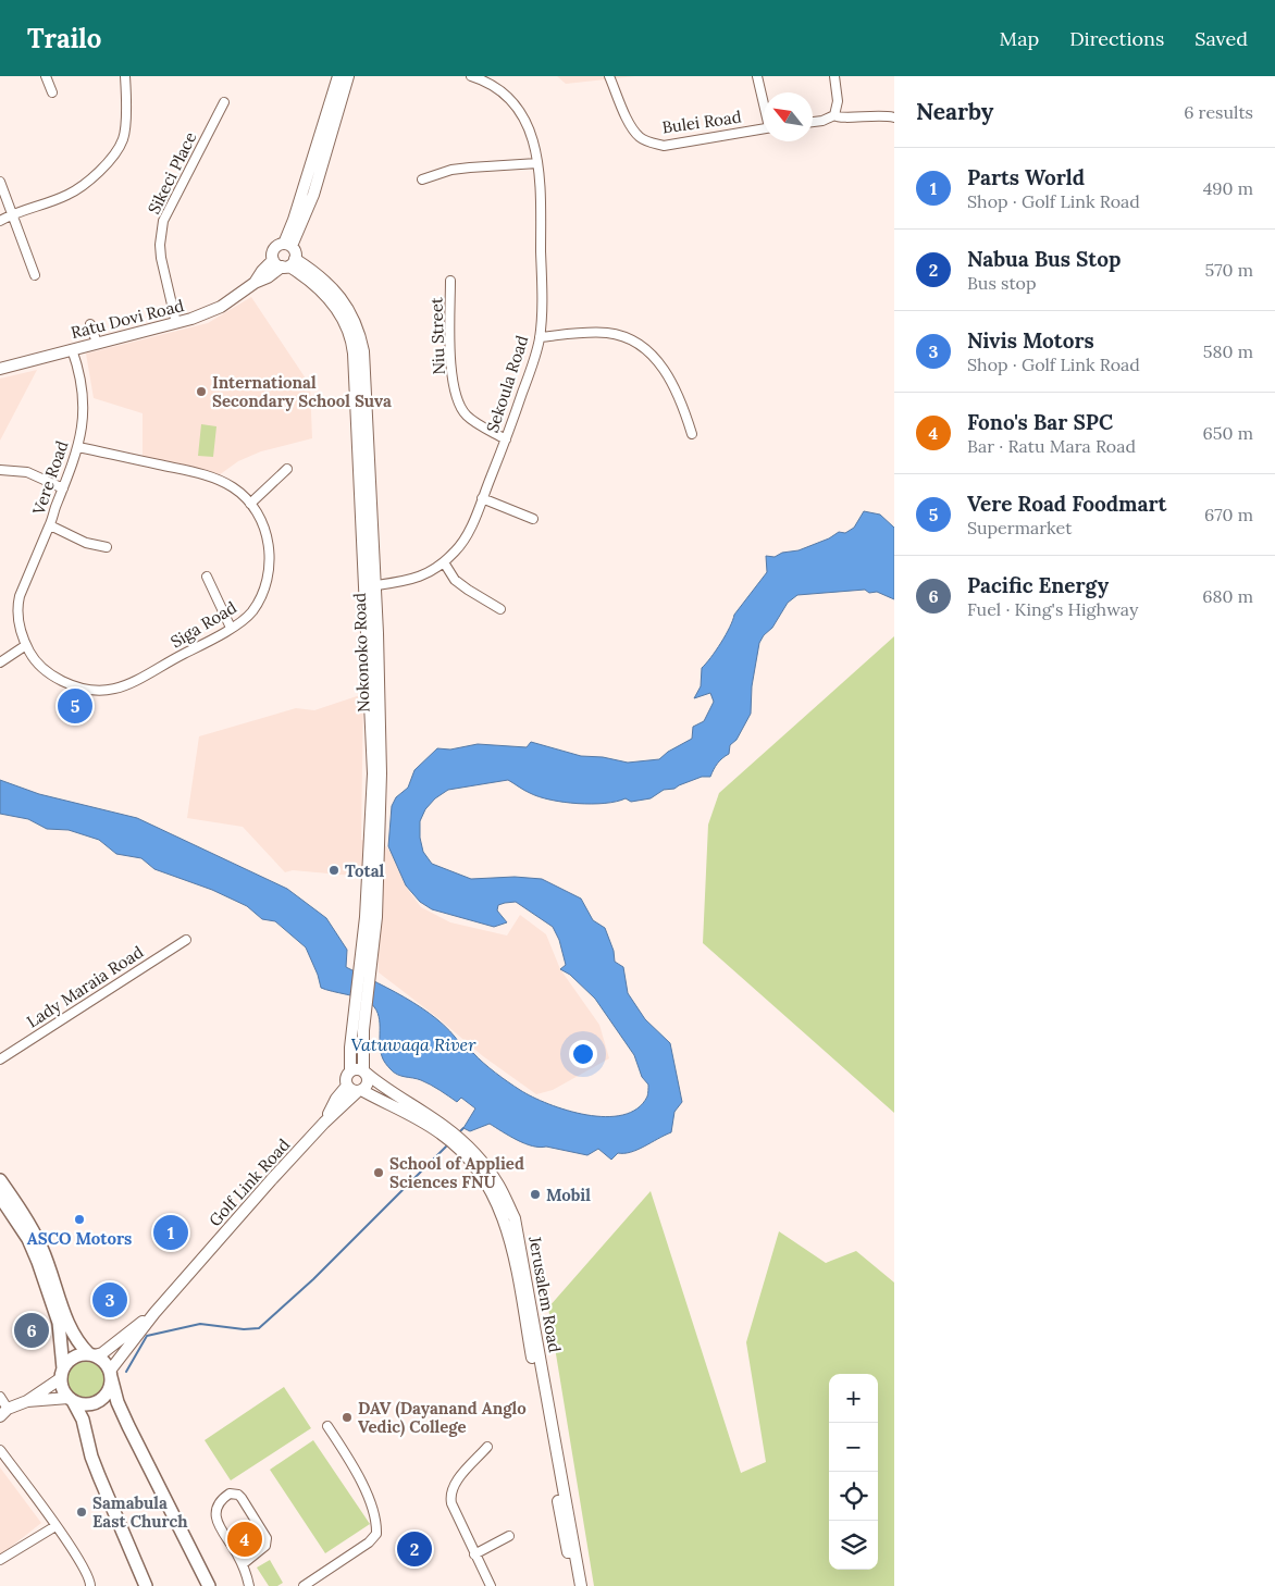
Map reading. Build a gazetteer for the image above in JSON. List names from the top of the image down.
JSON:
{
  "streets": {
    "main road": [
      "Ratu Dovi Road",
      "Nokonoko Road",
      "Golf Link Road",
      "Jerusalem Road"
    ],
    "street": [
      "Bulei Road",
      "Sikeci Place",
      "Niu Street",
      "Sekoula Road",
      "Vere Road",
      "Siga Road",
      "Lady Maraia Road"
    ]
  },
  "crossings": [
    ["Sikeci Place", "Ratu Dovi Road"],
    ["Ratu Dovi Road", "Vere Road"],
    ["Ratu Dovi Road", "Nokonoko Road"],
    ["Niu Street", "Sekoula Road"],
    ["Sekoula Road", "Nokonoko Road"],
    ["Vere Road", "Siga Road"],
    ["Nokonoko Road", "Golf Link Road"],
    ["Nokonoko Road", "Jerusalem Road"],
    ["Golf Link Road", "Jerusalem Road"]
  ],
  "water": ["Vatuwaqa River"],
  "places": [
    "International Secondary School Suva",
    "Total",
    "School of Applied Sciences FNU",
    "Mobil",
    "ASCO Motors",
    "DAV (Dayanand Anglo Vedic) College",
    "Samabula East Church"
  ],
  "north": "top left",
  "page": {
    "header": "Trailo",
    "nav": ["Map", "Directions", "Saved"],
    "heading": ["Nearby", "6 results"],
    "list": [
      {
        "mark": "1",
        "name": "Parts World",
        "note": "Shop · Golf Link Road",
        "value": "490 m"
      },
      {
        "mark": "2",
        "name": "Nabua Bus Stop",
        "note": "Bus stop",
        "value": "570 m"
      },
      {
        "mark": "3",
        "name": "Nivis Motors",
        "note": "Shop · Golf Link Road",
        "value": "580 m"
      },
      {
        "mark": "4",
        "name": "Fono's Bar SPC",
        "note": "Bar · Ratu Mara Road",
        "value": "650 m"
      },
      {
        "mark": "5",
        "name": "Vere Road Foodmart",
        "note": "Supermarket",
        "value": "670 m"
      },
      {
        "mark": "6",
        "name": "Pacific Energy",
        "note": "Fuel · King's Highway",
        "value": "680 m"
      }
    ],
    "pins": [
      "5",
      "1",
      "3",
      "6",
      "4",
      "2"
    ],
    "map_buttons": ["+", "−"]
  }
}
